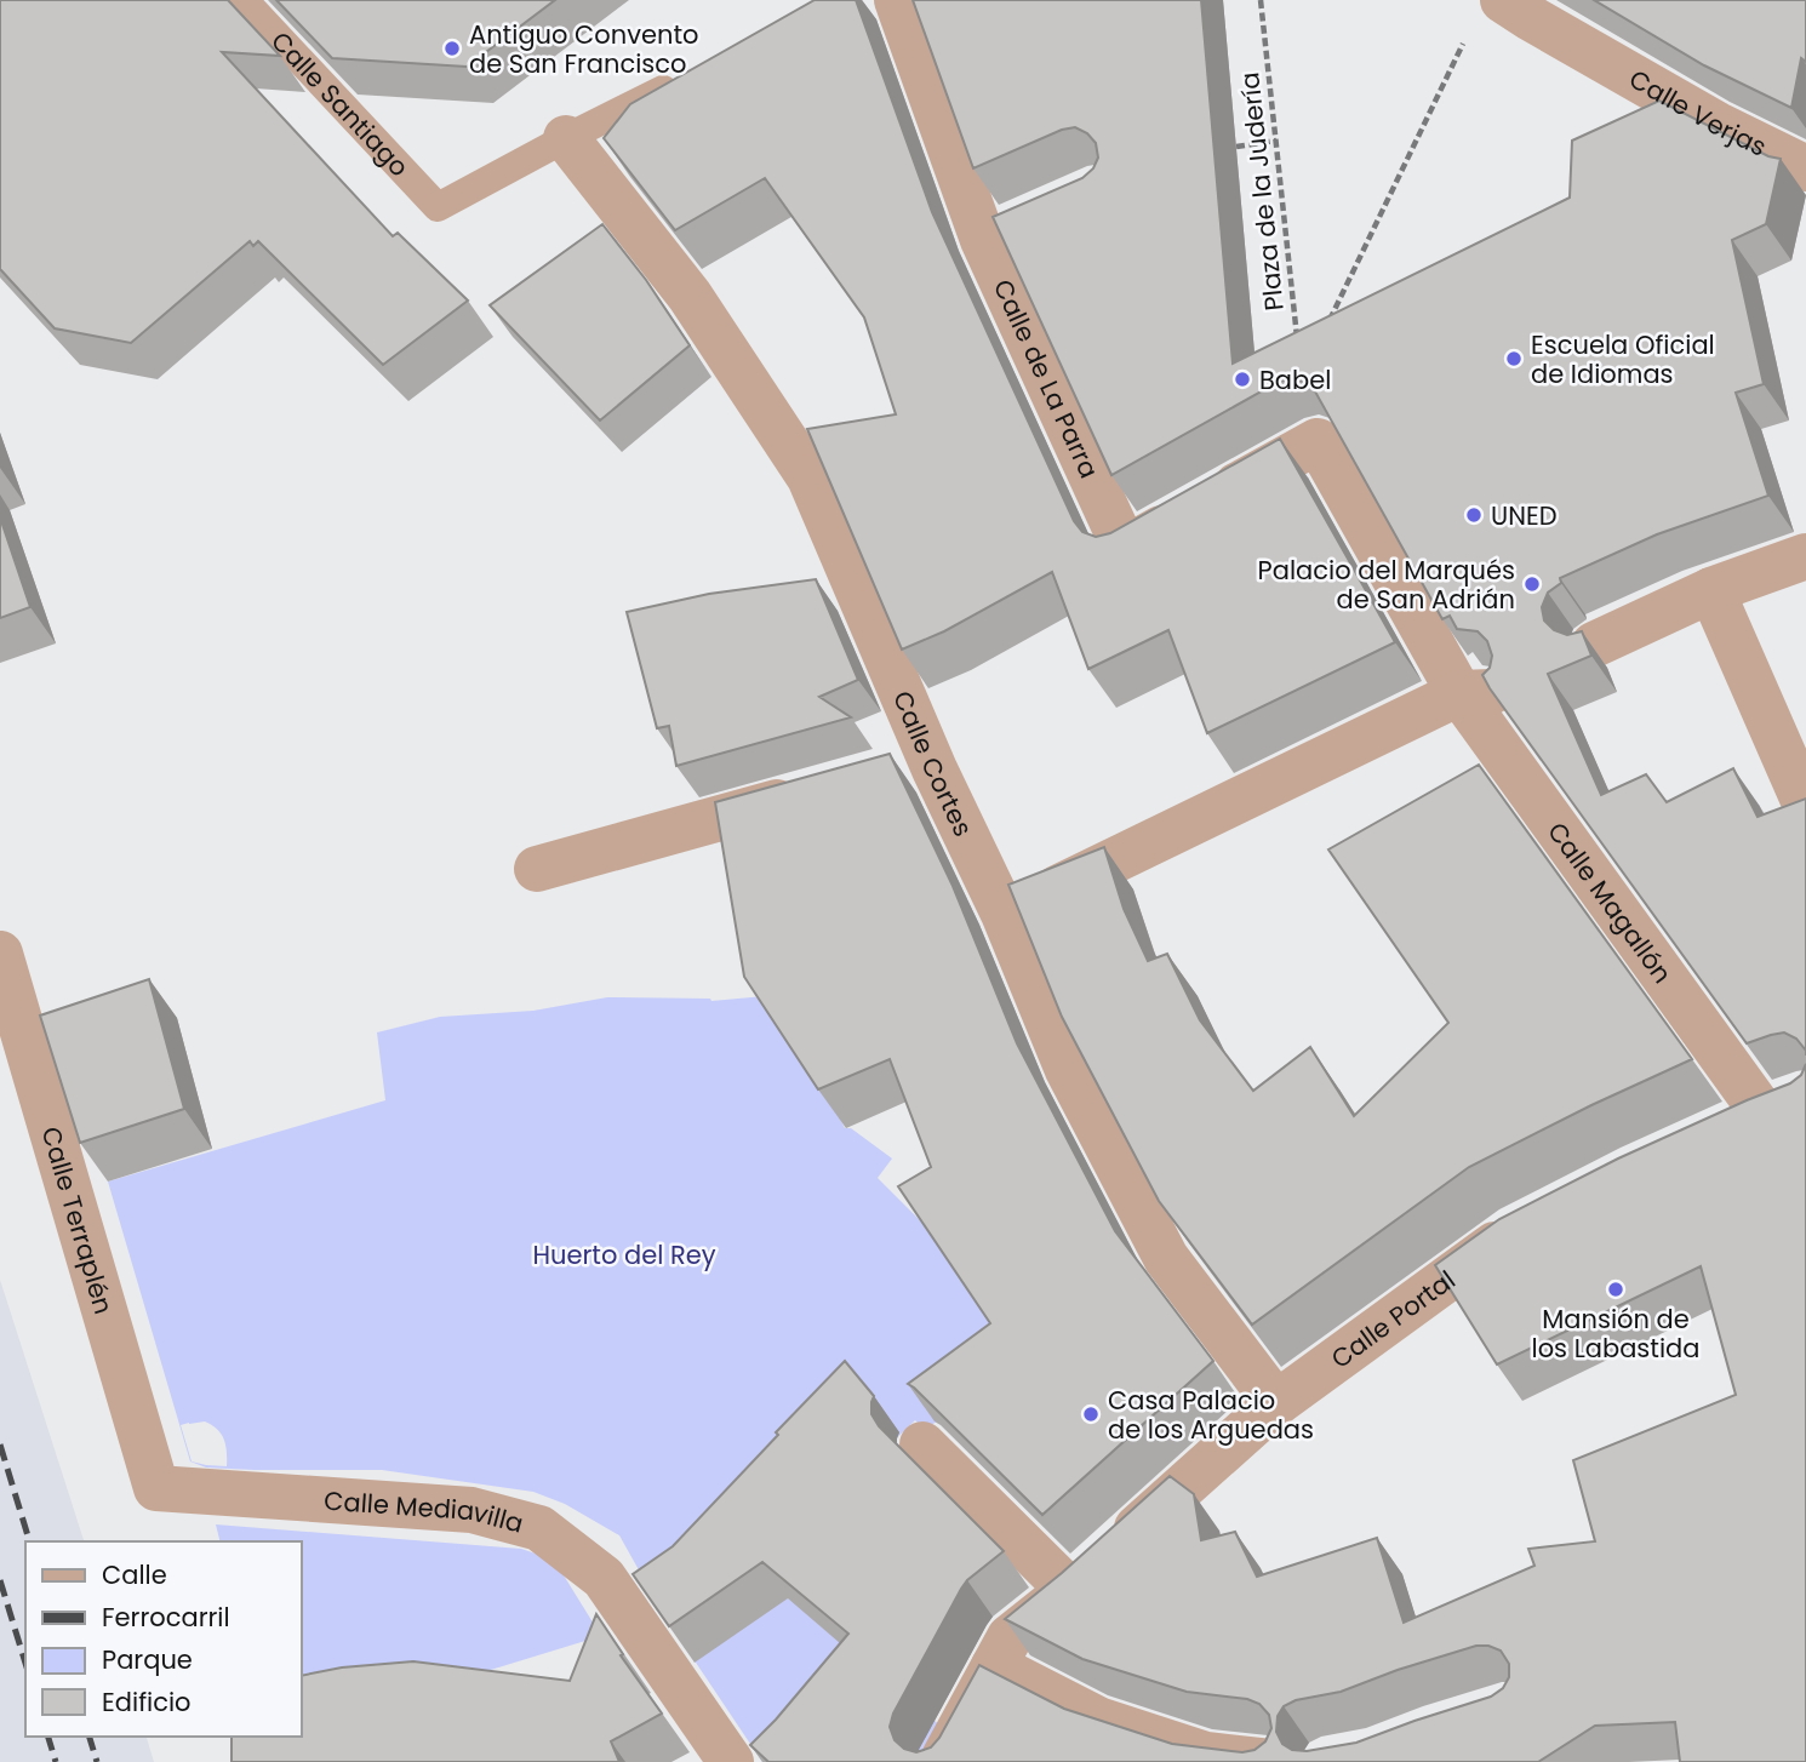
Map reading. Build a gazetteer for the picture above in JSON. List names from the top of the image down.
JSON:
{
  "streets": {
    "street": [
      "Calle Verjas",
      "Calle de La Parra",
      "Calle Cortes",
      "Calle Magallón",
      "Calle Terraplén",
      "Calle Portal",
      "Calle Mediavilla"
    ],
    "lane": ["Calle Santiago"],
    "path": ["Plaza de la Judería"]
  },
  "crossings": [
    ["Calle Santiago", "Calle Cortes"],
    ["Calle de La Parra", "Calle Magallón"],
    ["Calle Cortes", "Calle Portal"],
    ["Calle Terraplén", "Calle Mediavilla"]
  ],
  "parks": ["Huerto del Rey"],
  "places": [
    "Antiguo Convento de San Francisco",
    "Escuela Oficial de Idiomas",
    "Babel",
    "UNED",
    "Palacio del Marqués de San Adrián",
    "Mansión de los Labastida",
    "Casa Palacio de los Arguedas"
  ],
  "legend": [
    "Calle",
    "Ferrocarril",
    "Parque",
    "Edificio"
  ]
}
